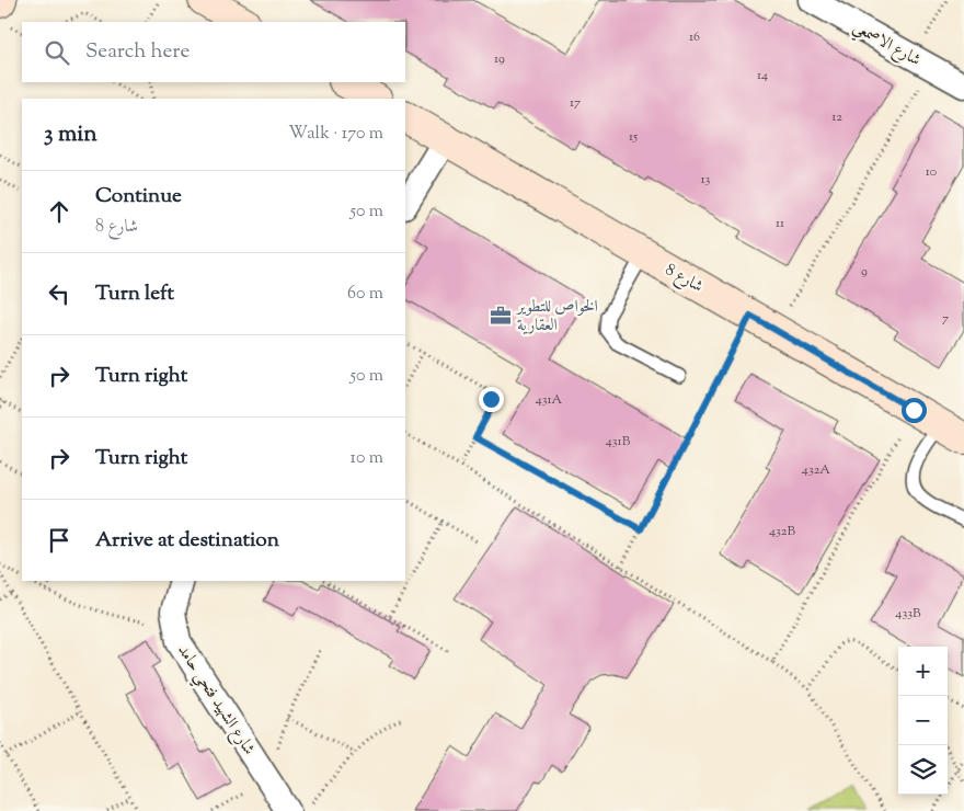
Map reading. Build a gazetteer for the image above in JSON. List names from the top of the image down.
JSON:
{
  "streets": {
    "street": ["شارع الاصمعي", "شارع 8", "شارع الشهيد فتحي حامد"]
  },
  "places": {
    "office": ["الخواص للتطوير العقارية"]
  },
  "house_numbers": [
    "16",
    "19",
    "14",
    "17",
    "12",
    "15",
    "10",
    "13",
    "11",
    "9",
    "7",
    "431A",
    "431B",
    "432A",
    "432B",
    "433B"
  ],
  "page": {
    "search": "Search here",
    "heading": ["3 min", "Walk · 170 m"],
    "list": [
      ["Continue", "شارع 8", "50 m"],
      ["Turn left", "60 m"],
      ["Turn right", "50 m"],
      ["Turn right", "10 m"],
      "Arrive at destination"
    ],
    "map_buttons": ["+", "−"]
  }
}
